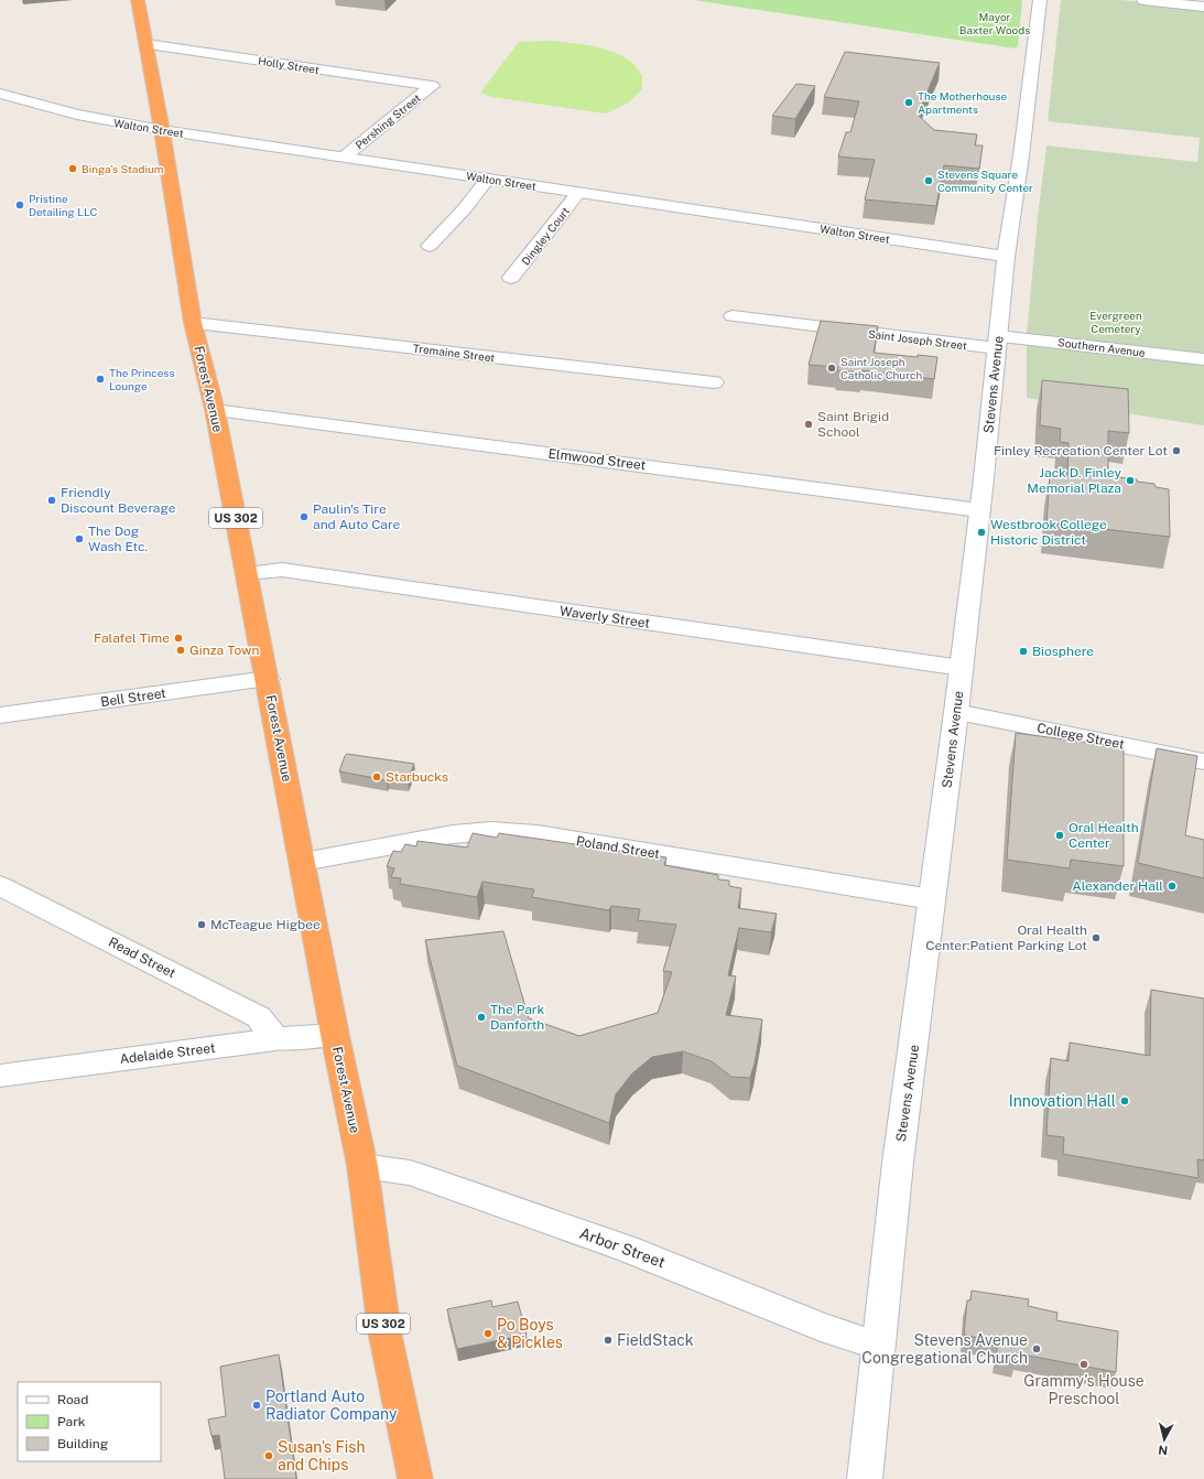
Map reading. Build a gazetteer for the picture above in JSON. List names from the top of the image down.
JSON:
{
  "streets": {
    "highway": ["Forest Avenue", "US 302"],
    "street": [
      "Holly Street",
      "Pershing Street",
      "Walton Street",
      "Dingley Court",
      "Saint Joseph Street",
      "Southern Avenue",
      "Tremaine Street",
      "Stevens Avenue",
      "Elmwood Street",
      "Waverly Street",
      "Bell Street",
      "College Street",
      "Poland Street",
      "Read Street",
      "Adelaide Street",
      "Arbor Street"
    ]
  },
  "crossings": [
    ["Holly Street", "Pershing Street"],
    ["Holly Street", "Forest Avenue"],
    ["Pershing Street", "Walton Street"],
    ["Walton Street", "Dingley Court"],
    ["Walton Street", "Stevens Avenue"],
    ["Walton Street", "Forest Avenue"],
    ["Saint Joseph Street", "Southern Avenue"],
    ["Saint Joseph Street", "Stevens Avenue"],
    ["Southern Avenue", "Stevens Avenue"],
    ["Tremaine Street", "Forest Avenue"],
    ["Stevens Avenue", "Elmwood Street"],
    ["Stevens Avenue", "Waverly Street"],
    ["Stevens Avenue", "College Street"],
    ["Stevens Avenue", "Poland Street"],
    ["Stevens Avenue", "Arbor Street"],
    ["Forest Avenue", "Elmwood Street"],
    ["Forest Avenue", "Waverly Street"],
    ["Forest Avenue", "Bell Street"],
    ["Forest Avenue", "Poland Street"],
    ["Forest Avenue", "Adelaide Street"],
    ["Forest Avenue", "Arbor Street"],
    ["Read Street", "Adelaide Street"]
  ],
  "parks": ["Mayor Baxter Woods", "Evergreen Cemetery"],
  "places": [
    "The Motherhouse Apartments",
    "Binga’s Stadium",
    "Stevens Square Community Center",
    "Pristine Detailing LLC",
    "Saint Joseph Catholic Church",
    "The Princess Lounge",
    "Saint Brigid School",
    "Finley Recreation Center Lot",
    "Jack D. Finley Memorial Plaza",
    "Friendly Discount Beverage",
    "Paulin's Tire and Auto Care",
    "Westbrook College Historic District",
    "The Dog Wash Etc.",
    "Falafel Time",
    "Ginza Town",
    "Biosphere",
    "Starbucks",
    "Oral Health Center",
    "Alexander Hall",
    "McTeague Higbee",
    "Oral Health Center:Patient Parking Lot",
    "The Park Danforth",
    "Innovation Hall",
    "Po Boys & Pickles",
    "FieldStack",
    "Stevens Avenue Congregational Church",
    "Grammy's House Preschool",
    "Portland Auto Radiator Company",
    "Susan's Fish and Chips"
  ],
  "legend": ["Road", "Park", "Building"],
  "north": "bottom"
}
